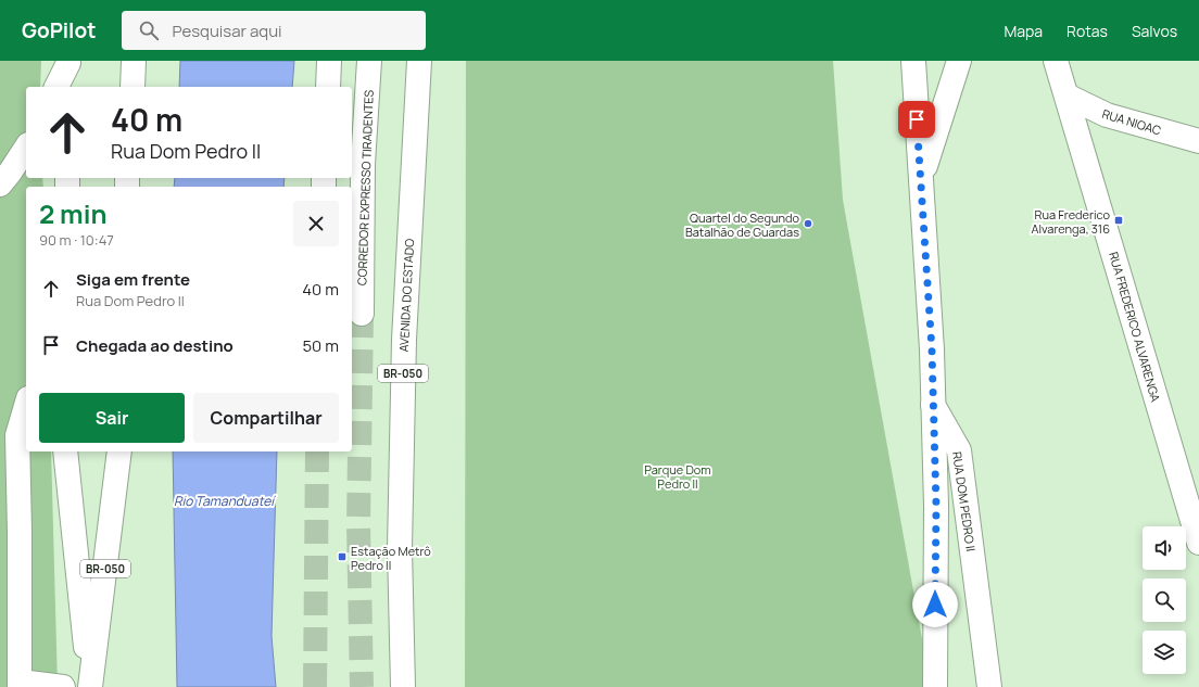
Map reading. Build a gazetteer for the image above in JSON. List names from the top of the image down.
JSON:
{
  "streets": {
    "main road": [
      "RUA NIOAC",
      "CORREDOR EXPRESSO TIRADENTES",
      "AVENIDA DO ESTADO",
      "RUA FREDERICO ALVARENGA",
      "BR-050",
      "RUA DOM PEDRO II"
    ]
  },
  "crossings": [
    ["RUA NIOAC", "RUA FREDERICO ALVARENGA"]
  ],
  "water": ["Rio Tamanduateí"],
  "parks": ["Parque Dom Pedro II"],
  "places": {
    "transit": ["Rua Frederico Alvarenga, 316", "Estação Metrô Pedro II"],
    "other": ["Quartel do Segundo Batalhão de Guardas"]
  },
  "page": {
    "header": "GoPilot",
    "search": "Pesquisar aqui",
    "nav": ["Mapa", "Rotas", "Salvos"],
    "turn": ["40 m", "Rua Dom Pedro II"],
    "heading": ["2 min", "90 m · 10:47"],
    "list": [
      {
        "name": "Siga em frente",
        "note": "Rua Dom Pedro II",
        "value": "40 m"
      },
      {
        "name": "Chegada ao destino",
        "value": "50 m"
      }
    ],
    "buttons": ["Sair", "Compartilhar"]
  }
}
